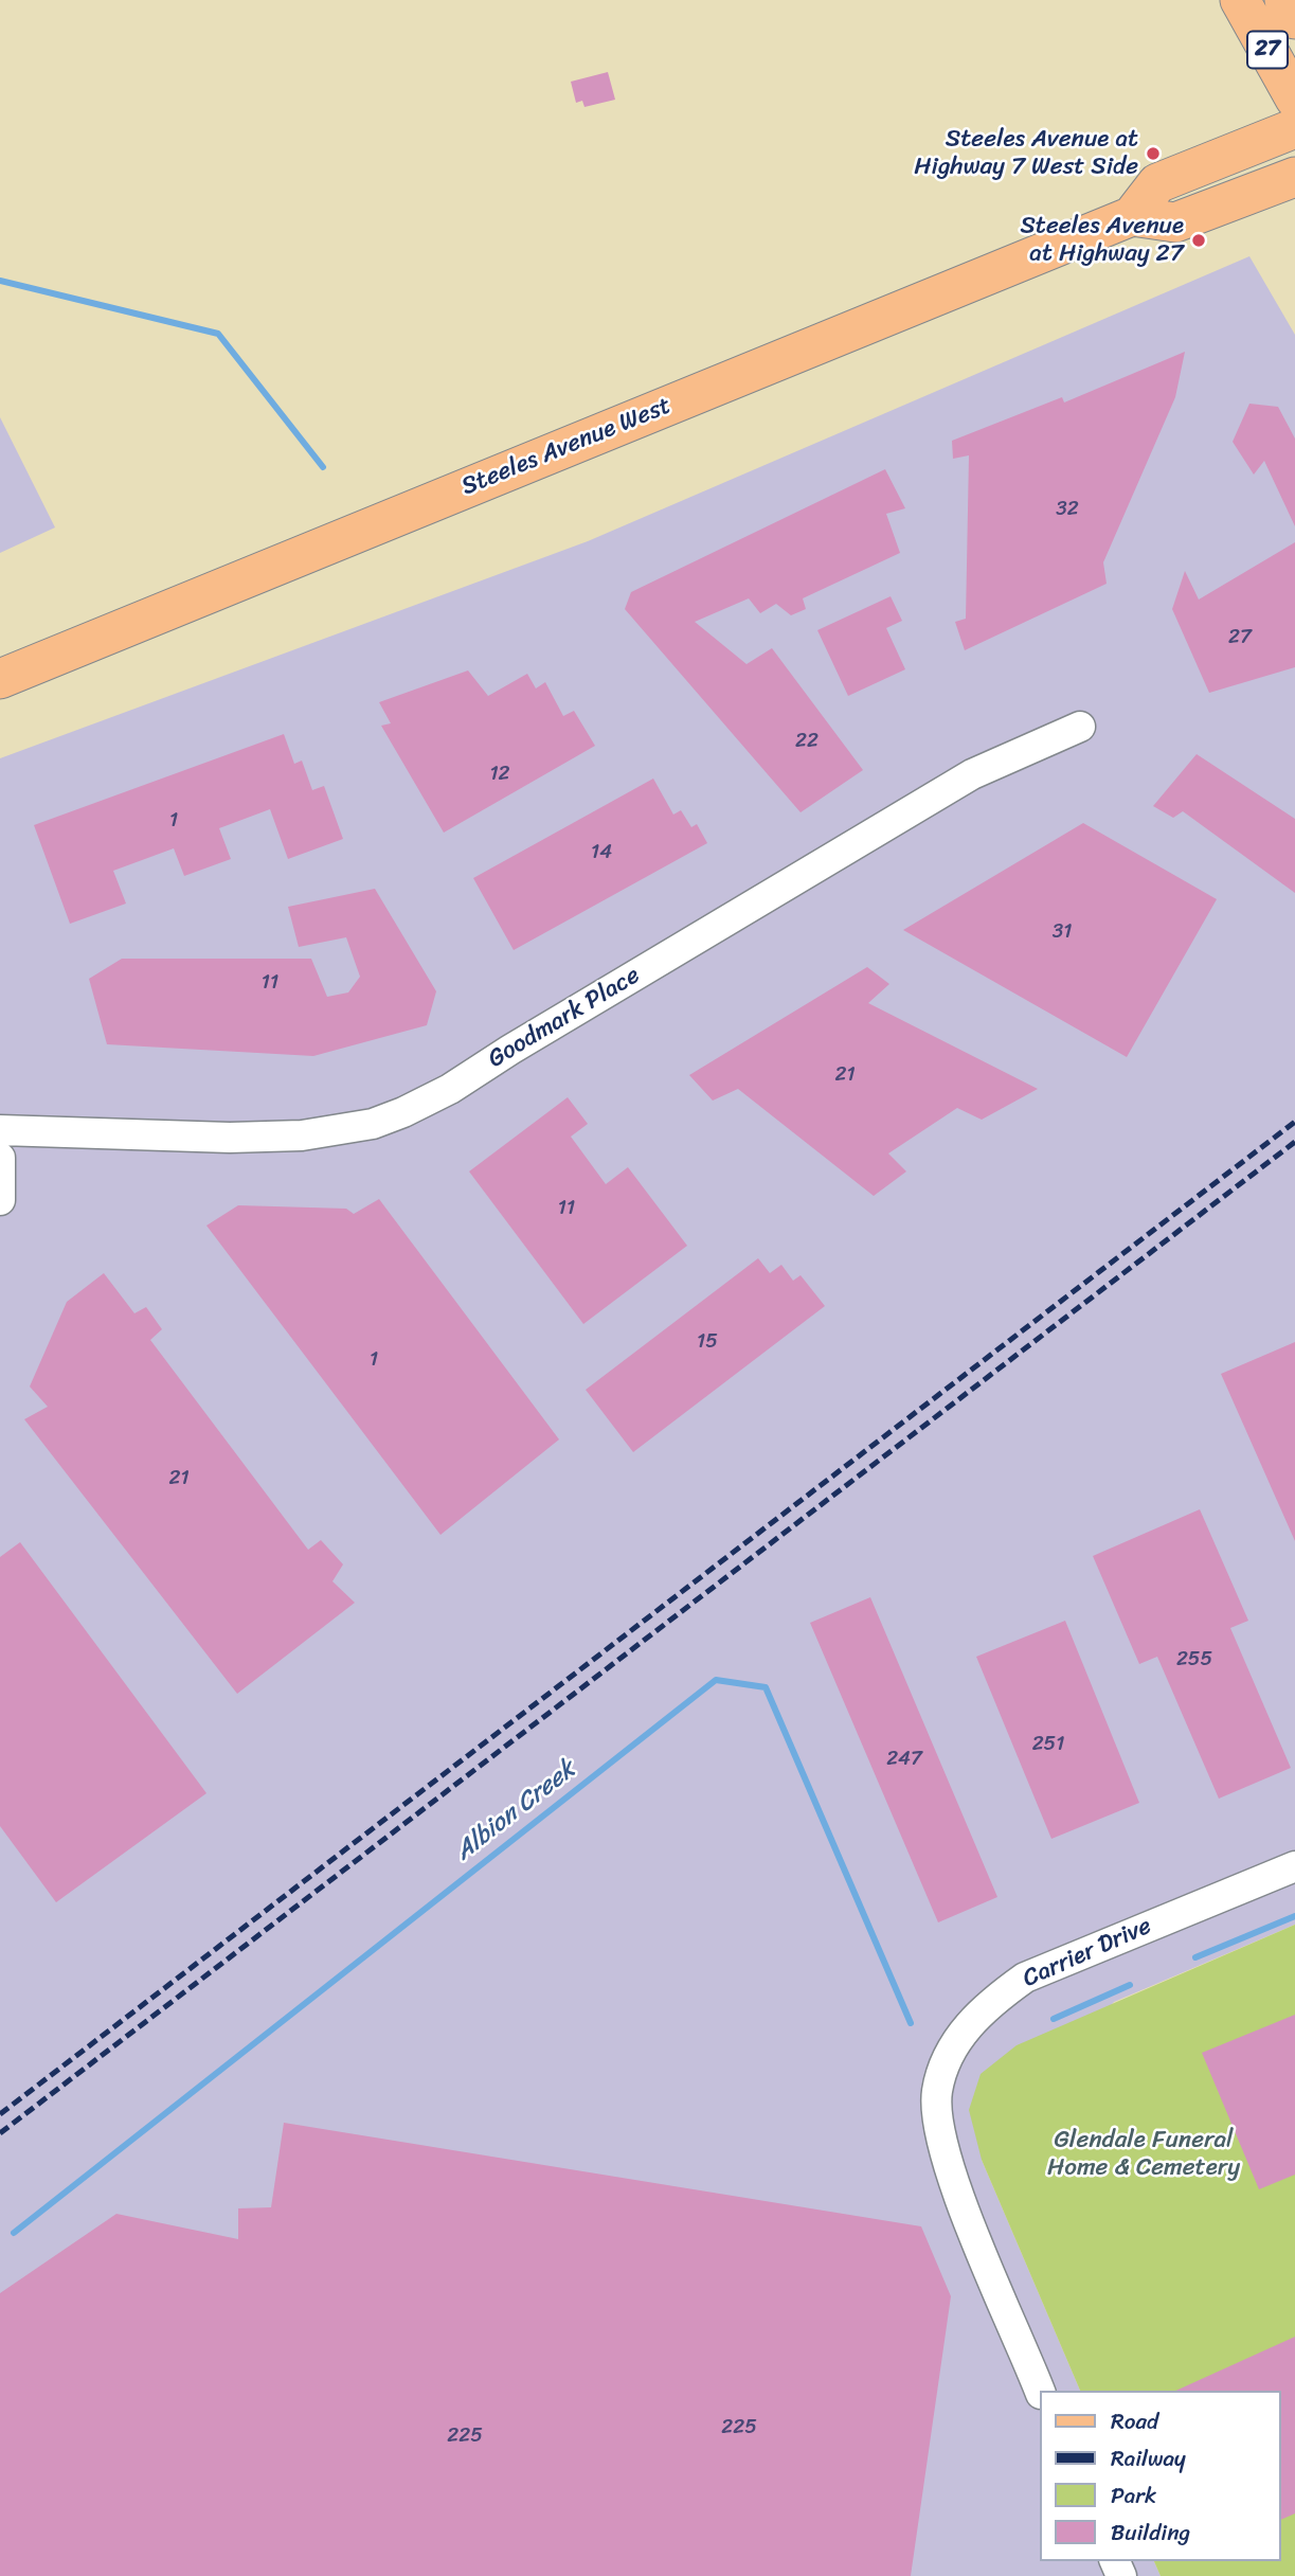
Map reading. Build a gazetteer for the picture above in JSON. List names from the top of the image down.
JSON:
{
  "streets": {
    "main road": ["27", "Steeles Avenue West"],
    "street": ["Goodmark Place", "Carrier Drive"]
  },
  "water": ["Albion Creek"],
  "parks": ["Glendale Funeral Home & Cemetery"],
  "places": ["Steeles Avenue at Highway 7 West Side", "Steeles Avenue at Highway 27"],
  "house_numbers": [
    "32",
    "27",
    "22",
    "12",
    "1",
    "14",
    "31",
    "11",
    "21",
    "11",
    "15",
    "1",
    "21",
    "255",
    "251",
    "247",
    "225",
    "225"
  ],
  "legend": [
    "Road",
    "Railway",
    "Park",
    "Building"
  ]
}
